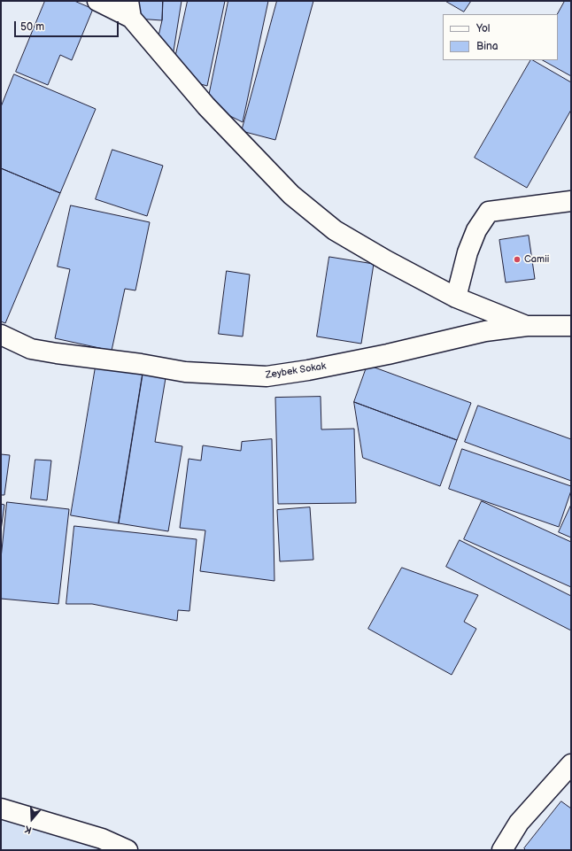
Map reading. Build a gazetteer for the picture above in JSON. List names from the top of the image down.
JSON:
{
  "streets": {
    "street": ["Zeybek Sokak"]
  },
  "places": ["Camii"],
  "legend": ["Yol", "Bina"],
  "scale_bar": "50 m",
  "north": "bottom"
}
